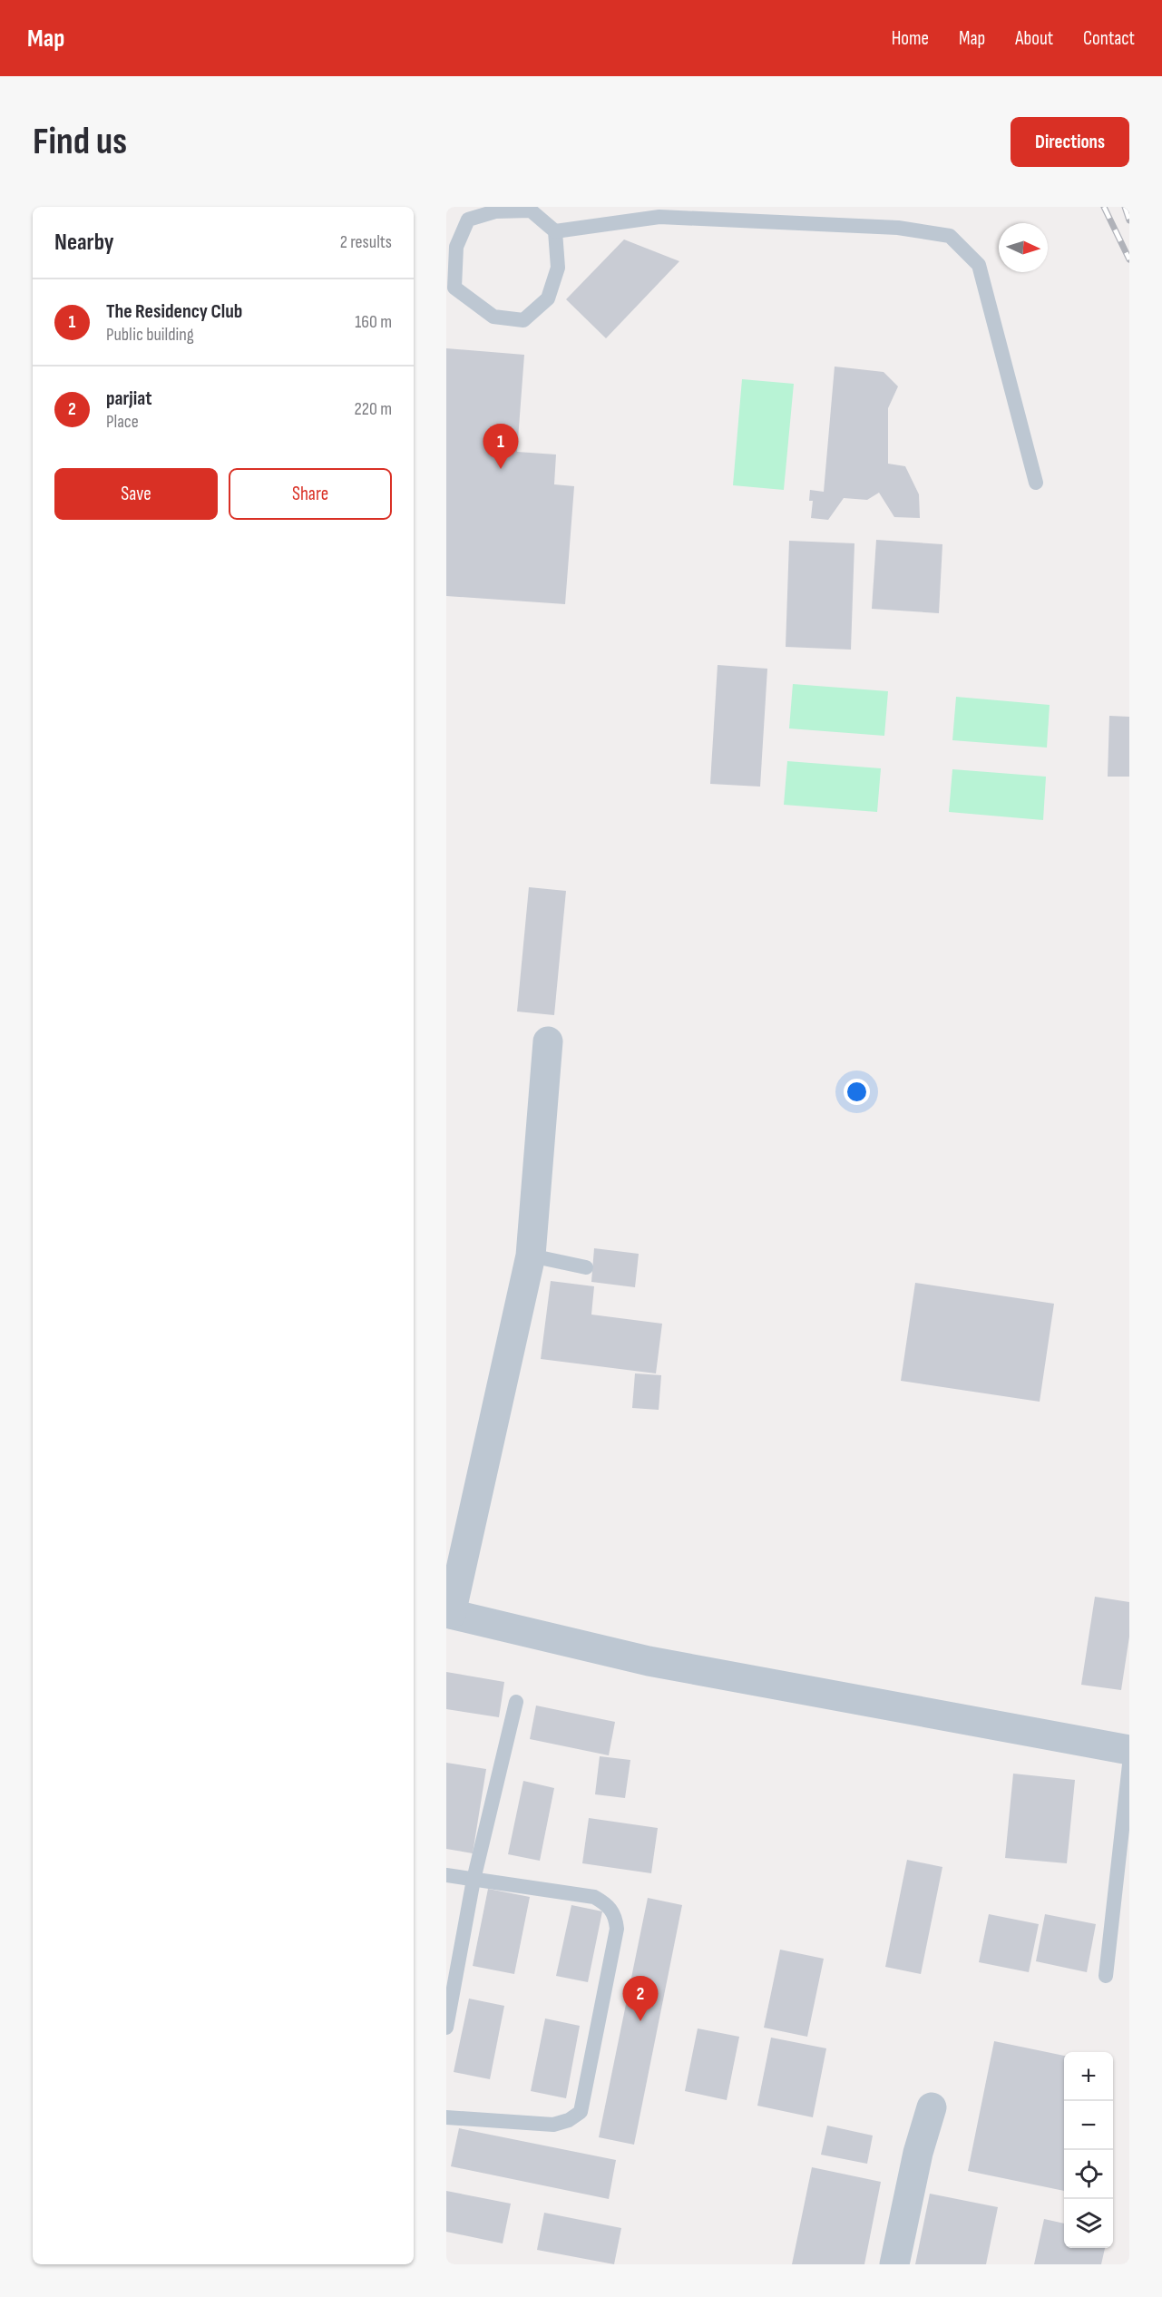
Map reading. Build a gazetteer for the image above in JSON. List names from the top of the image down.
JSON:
{
  "north": "right",
  "page": {
    "header": "Map",
    "nav": [
      "Home",
      "Map",
      "About",
      "Contact"
    ],
    "buttons": [
      "Directions",
      ["Save", "Share"]
    ],
    "title": "Find us",
    "heading": ["Nearby", "2 results"],
    "list": [
      {
        "mark": "1",
        "name": "The Residency Club",
        "note": "Public building",
        "value": "160 m"
      },
      {
        "mark": "2",
        "name": "parjiat",
        "note": "Place",
        "value": "220 m"
      }
    ],
    "pins": ["1", "2"],
    "map_buttons": ["+", "−"]
  }
}
